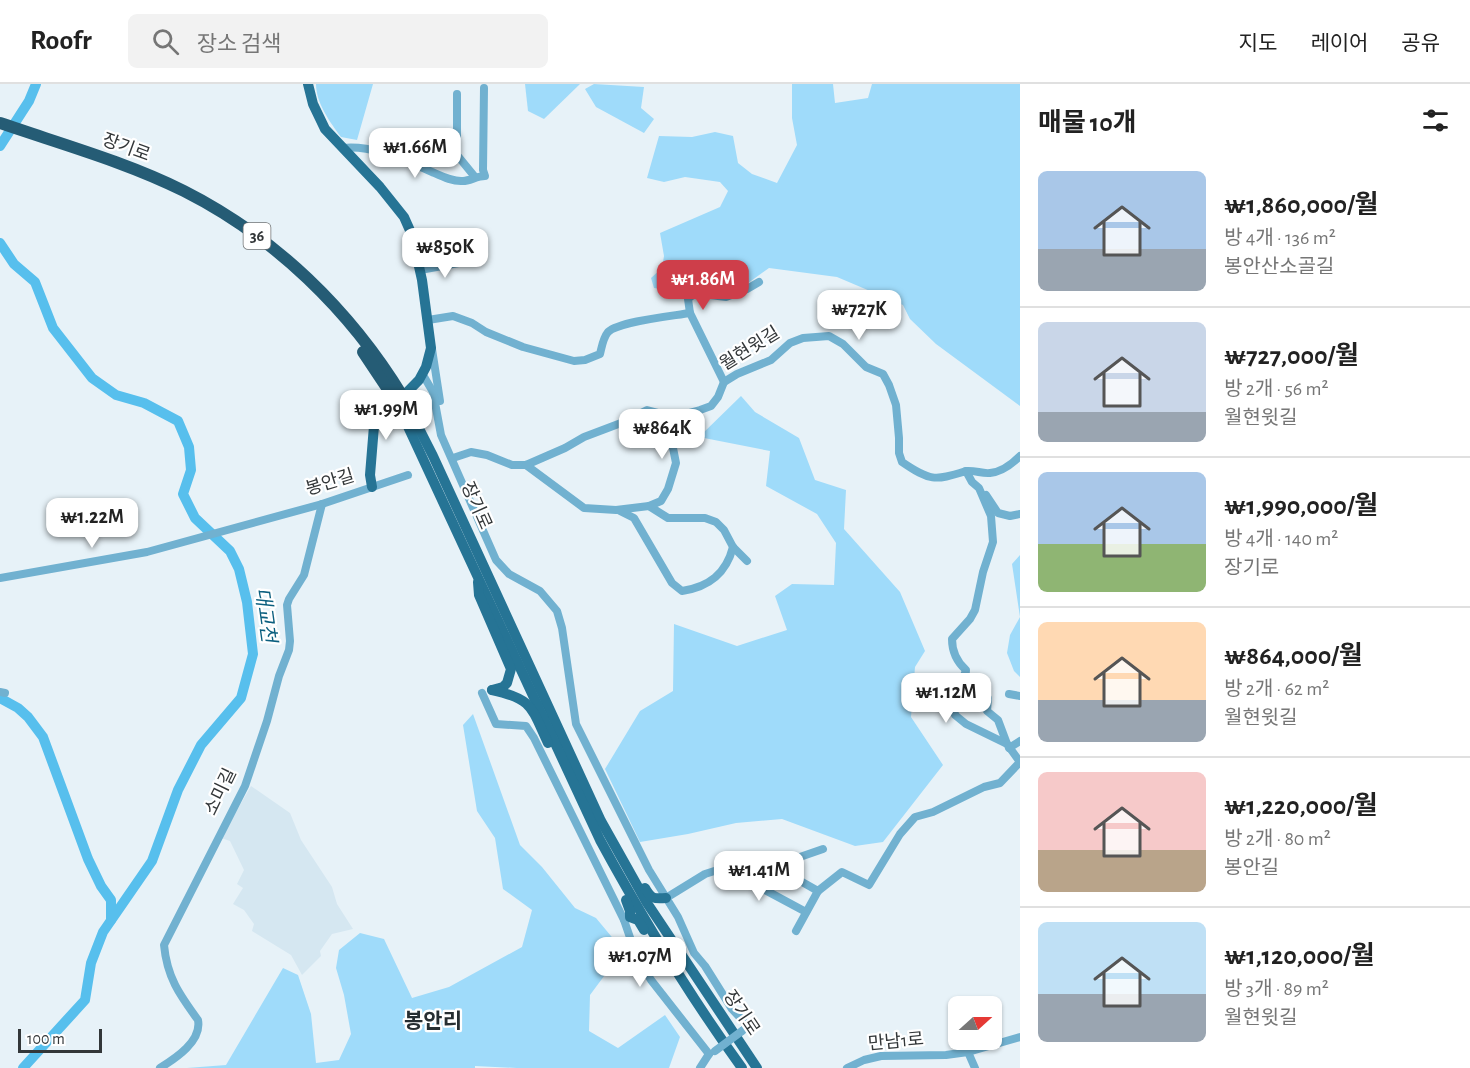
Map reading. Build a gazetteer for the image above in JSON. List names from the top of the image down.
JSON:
{
  "streets": {
    "highway": ["장기로", "36"],
    "street": [
      "월현윗길",
      "봉안길",
      "소미길",
      "만남1로"
    ]
  },
  "crossings": [
    ["봉안길", "소미길"]
  ],
  "districts": ["봉안리"],
  "water": ["대교천"],
  "scale_bar": "100 m",
  "north": "right",
  "page": {
    "header": "Roofr",
    "search": "장소 검색",
    "nav": ["지도", "레이어", "공유"],
    "heading": "매물 10개",
    "price": [
      "₩1.66M",
      "₩850K",
      "₩1.86M",
      "₩727K",
      "₩1.99M",
      "₩864K",
      "₩1.22M",
      "₩1.12M",
      "₩1.41M",
      "₩1.07M"
    ],
    "list": [
      {
        "name": "₩1,860,000/월",
        "note": "방 4개 · 136 m² · 봉안산소골길"
      },
      {
        "name": "₩727,000/월",
        "note": "방 2개 · 56 m² · 월현윗길"
      },
      {
        "name": "₩1,990,000/월",
        "note": "방 4개 · 140 m² · 장기로"
      },
      {
        "name": "₩864,000/월",
        "note": "방 2개 · 62 m² · 월현윗길"
      },
      {
        "name": "₩1,220,000/월",
        "note": "방 2개 · 80 m² · 봉안길"
      },
      {
        "name": "₩1,120,000/월",
        "note": "방 3개 · 89 m² · 월현윗길"
      }
    ],
    "scale": "100 m"
  }
}
